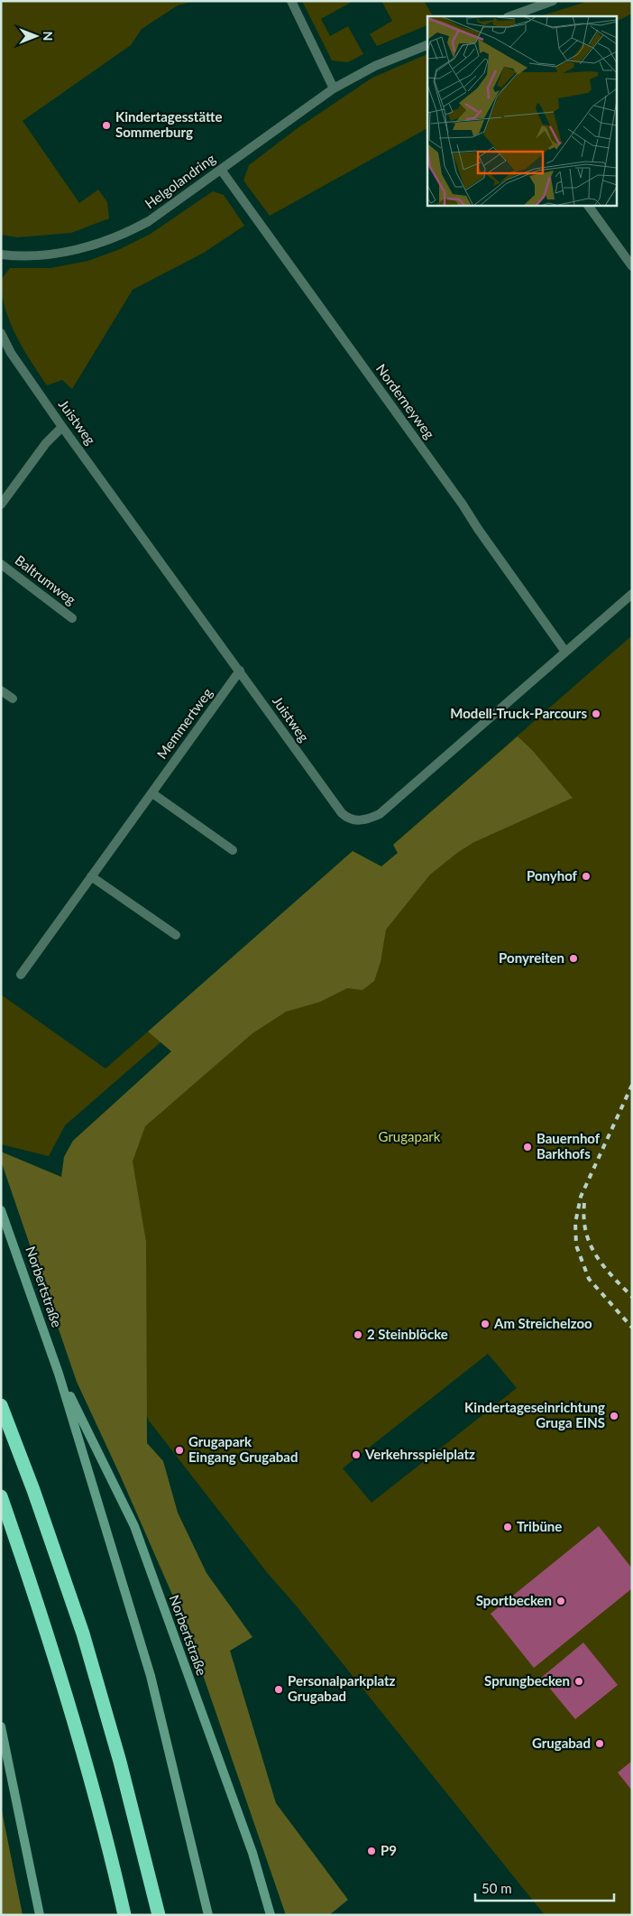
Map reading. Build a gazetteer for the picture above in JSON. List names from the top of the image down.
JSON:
{
  "streets": {
    "main road": ["Norbertstraße"],
    "street": [
      "Helgolandring",
      "Norderneyweg",
      "Juistweg",
      "Baltrumweg",
      "Memmertweg"
    ]
  },
  "crossings": [
    ["Helgolandring", "Norderneyweg"],
    ["Norderneyweg", "Juistweg"],
    ["Juistweg", "Memmertweg"]
  ],
  "parks": ["Grugapark"],
  "places": [
    "Kindertagesstätte Sommerburg",
    "Modell-Truck-Parcours",
    "Ponyhof",
    "Ponyreiten",
    "Bauernhof Barkhofs",
    "Am Streichelzoo",
    "2 Steinblöcke",
    "Kindertageseinrichtung Gruga EINS",
    "Grugapark Eingang Grugabad",
    "Verkehrsspielplatz",
    "Tribüne",
    "Sportbecken",
    "Sprungbecken",
    "Personalparkplatz Grugabad",
    "Grugabad",
    "P9"
  ],
  "scale_bar": "50 m",
  "north": "right"
}
